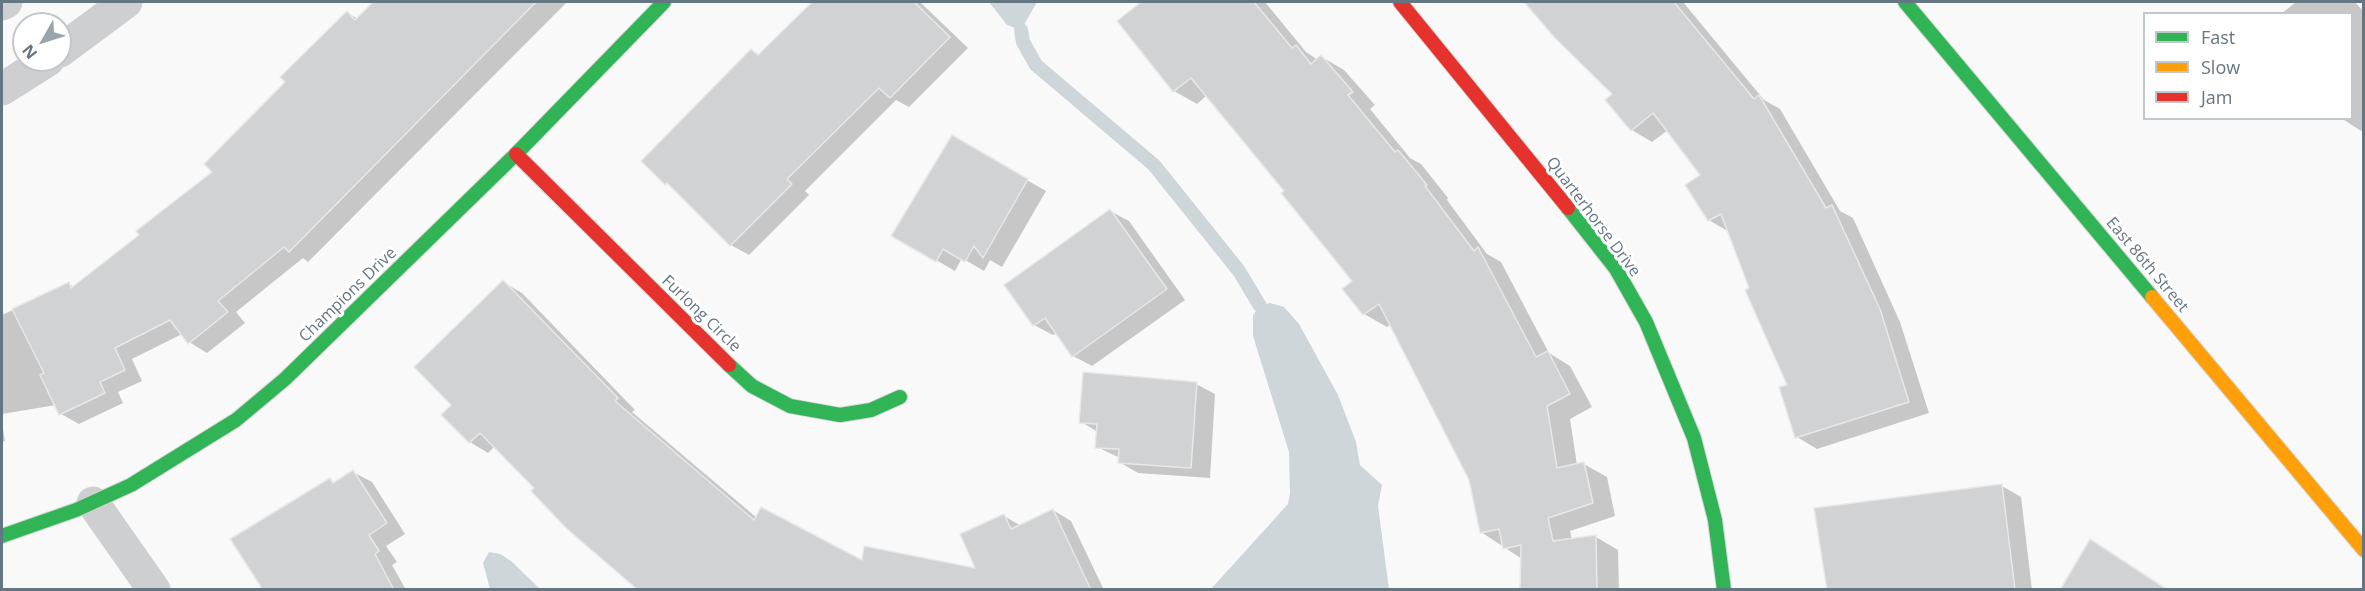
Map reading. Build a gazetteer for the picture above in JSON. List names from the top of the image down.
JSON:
{
  "streets": {
    "street": [
      "Quarterhorse Drive",
      "East 86th Street",
      "Champions Drive",
      "Furlong Circle"
    ]
  },
  "crossings": [
    ["Champions Drive", "Furlong Circle"]
  ],
  "legend": ["Fast", "Slow", "Jam"],
  "north": "bottom left"
}
